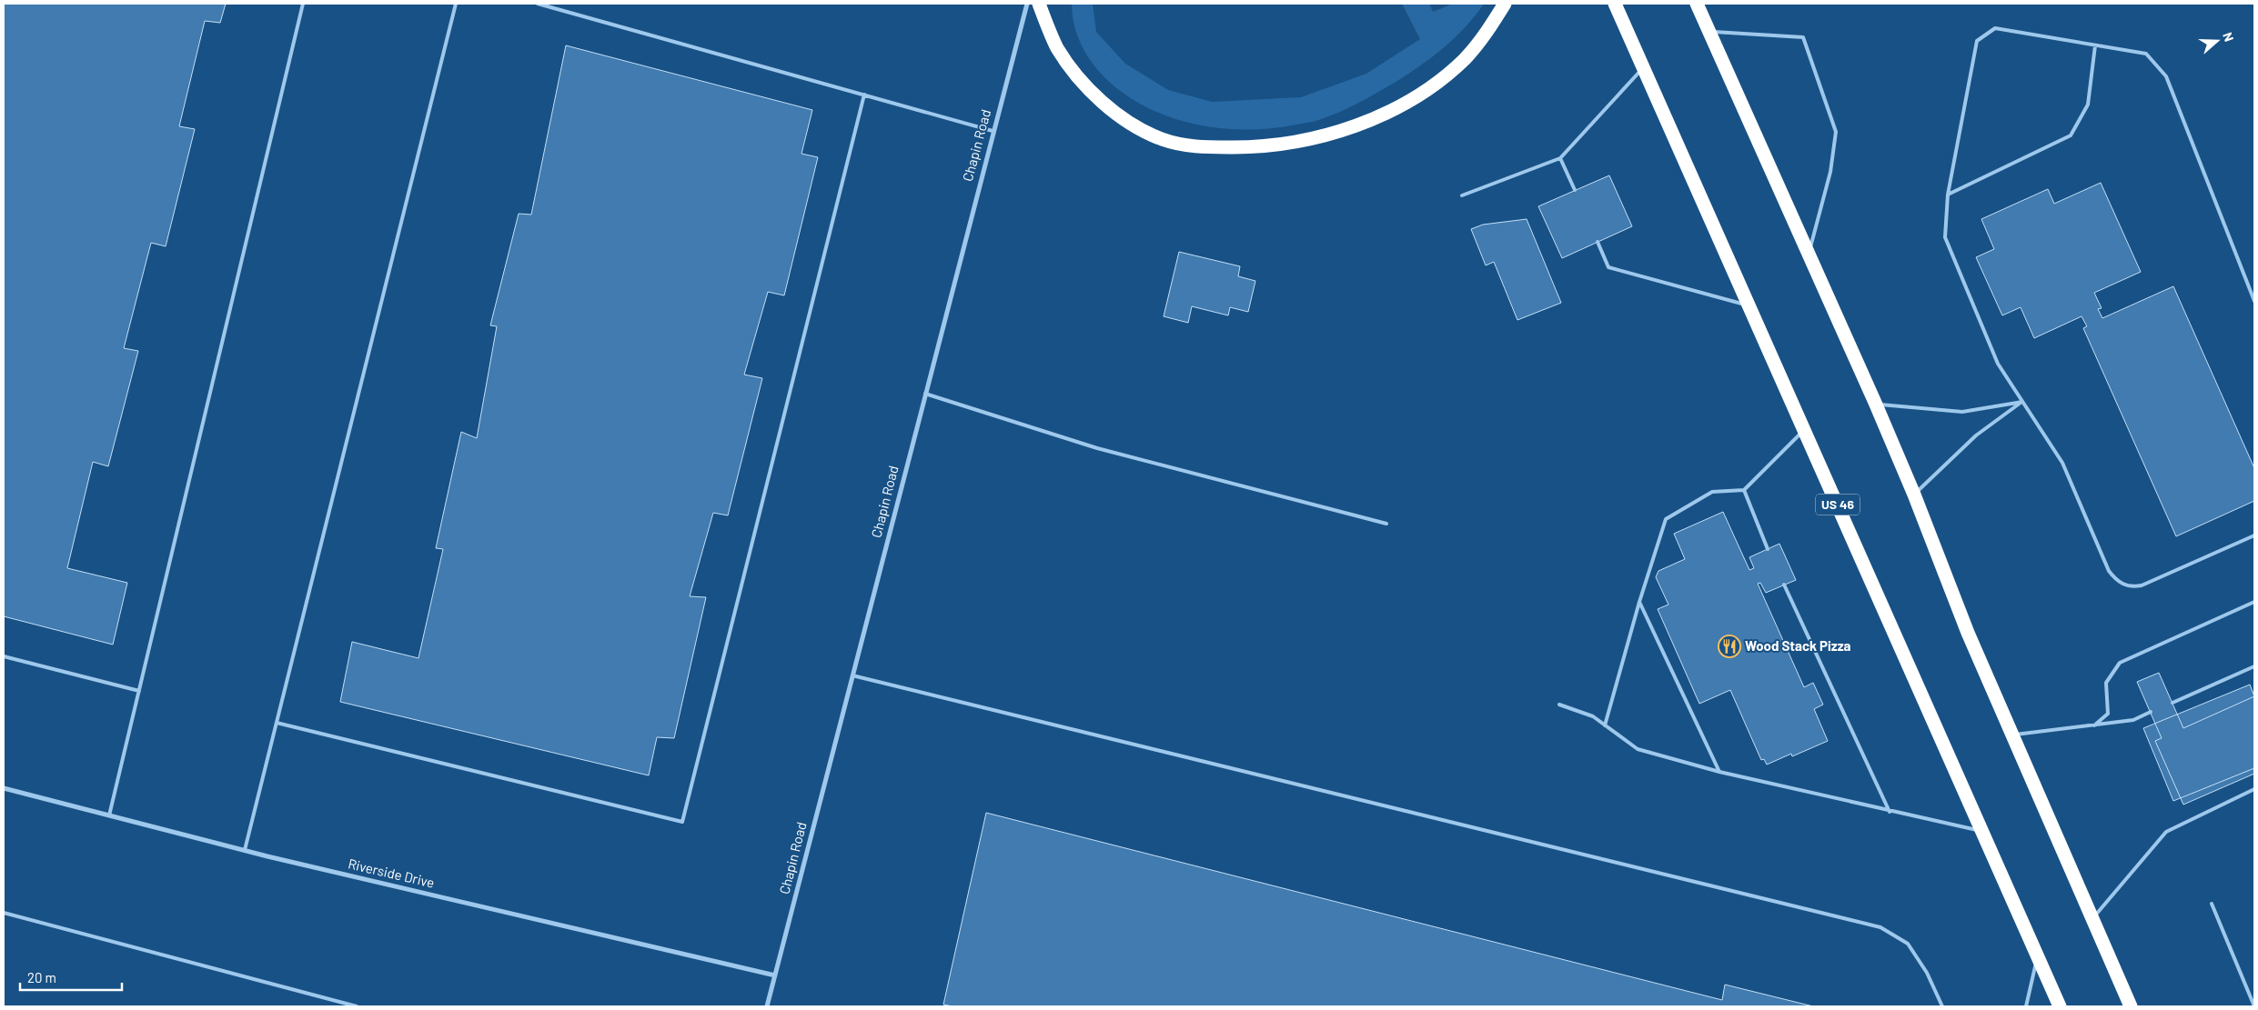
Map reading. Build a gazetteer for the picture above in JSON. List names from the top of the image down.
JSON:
{
  "streets": {
    "highway": ["US 46"],
    "street": ["Chapin Road", "Riverside Drive"]
  },
  "crossings": [
    ["Chapin Road", "Riverside Drive"]
  ],
  "places": {
    "restaurant": ["Wood Stack Pizza"]
  },
  "scale_bar": "20 m",
  "north": "right"
}
